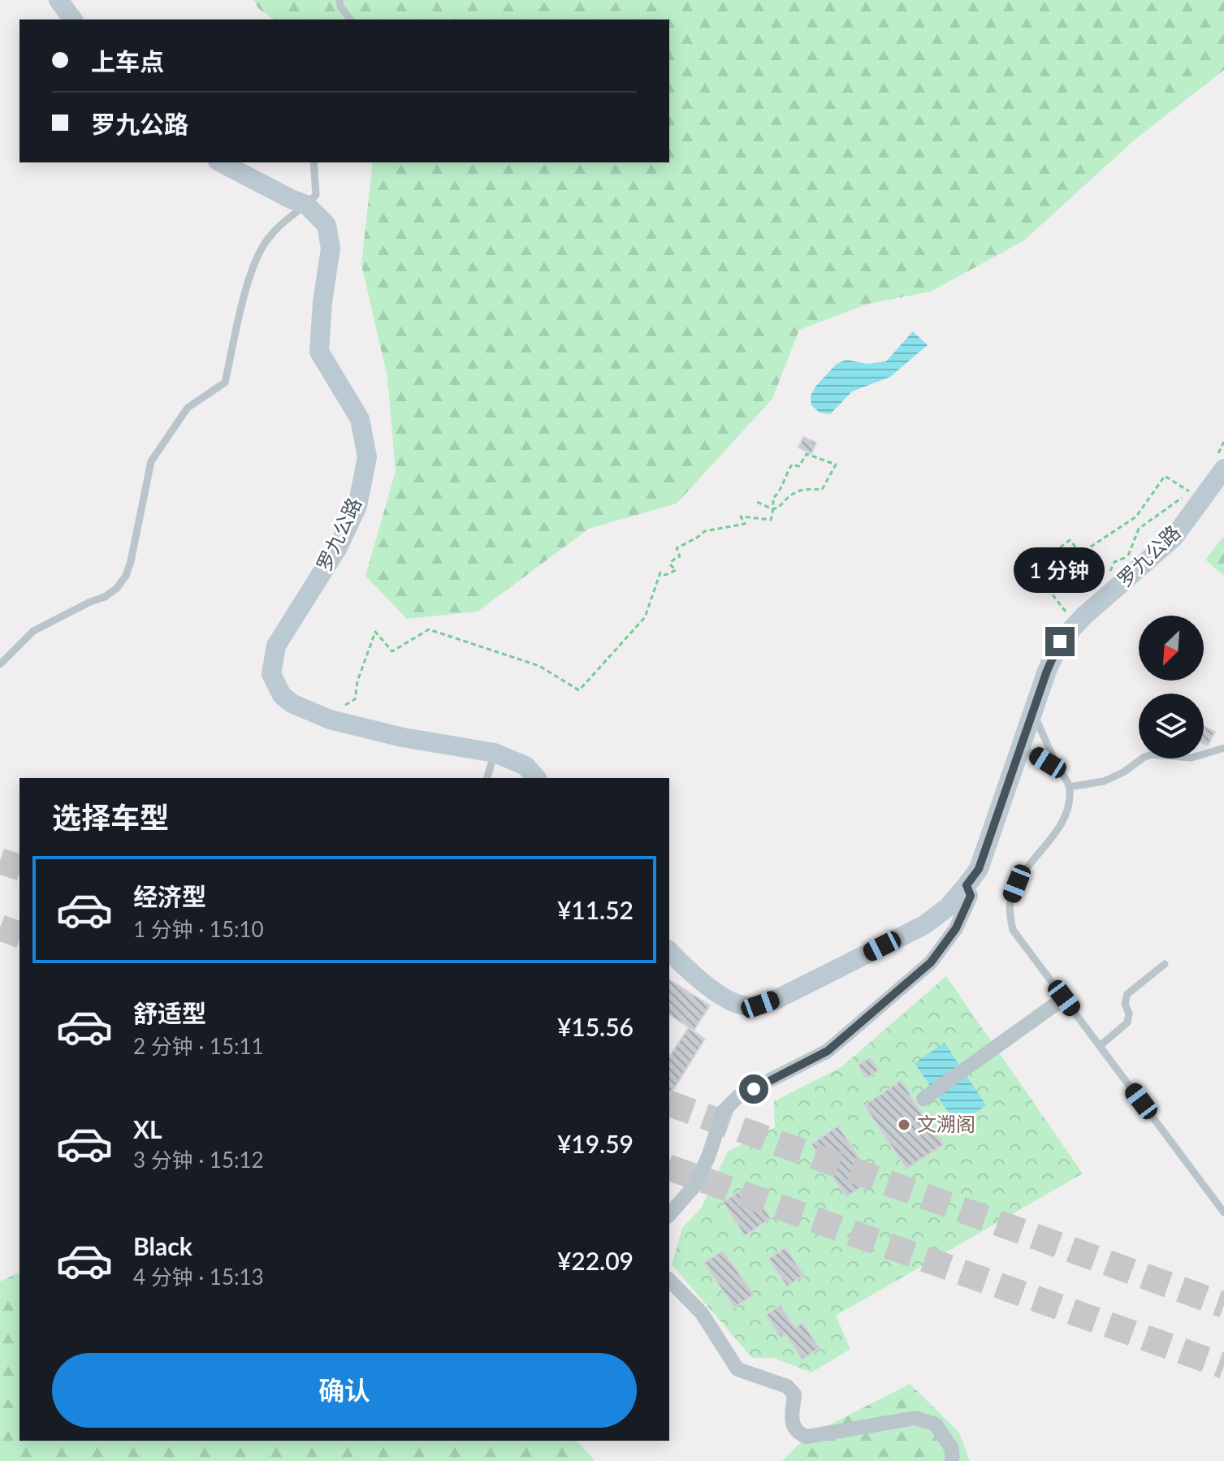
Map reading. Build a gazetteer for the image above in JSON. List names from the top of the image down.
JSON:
{
  "streets": {
    "street": ["罗九公路"]
  },
  "places": ["文溯阁"],
  "north": "bottom left",
  "page": {
    "banner": ["上车点", "罗九公路"],
    "bubble": "1 分钟",
    "heading": "选择车型",
    "list": [
      {
        "name": "经济型",
        "note": "1 分钟 · 15:10",
        "value": "¥11.52"
      },
      {
        "name": "舒适型",
        "note": "2 分钟 · 15:11",
        "value": "¥15.56"
      },
      {
        "name": "XL",
        "note": "3 分钟 · 15:12",
        "value": "¥19.59"
      },
      {
        "name": "Black",
        "note": "4 分钟 · 15:13",
        "value": "¥22.09"
      }
    ],
    "buttons": "确认"
  }
}
